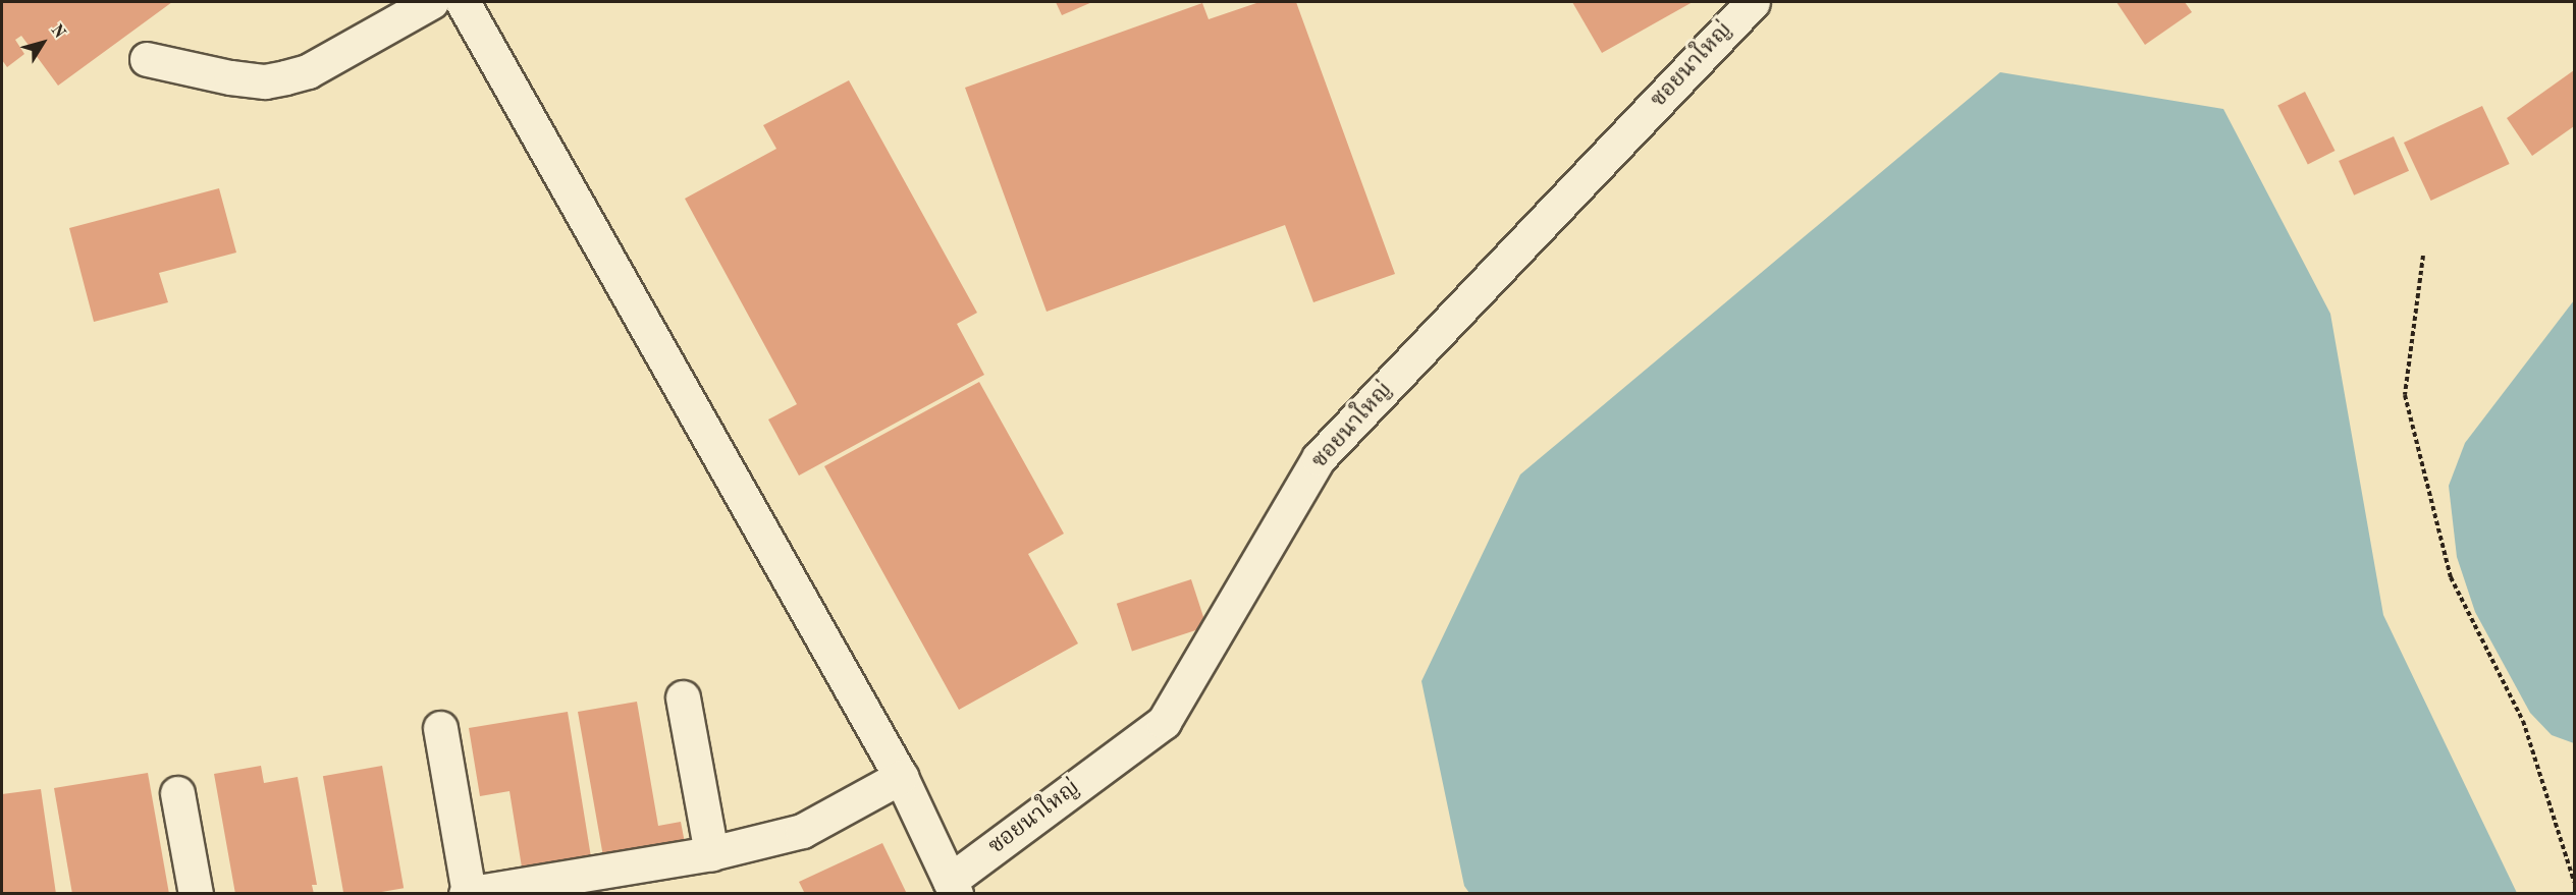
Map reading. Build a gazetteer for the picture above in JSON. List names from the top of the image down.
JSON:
{
  "streets": {
    "street": ["ซอยนาใหญ่"]
  },
  "north": "top right"
}
